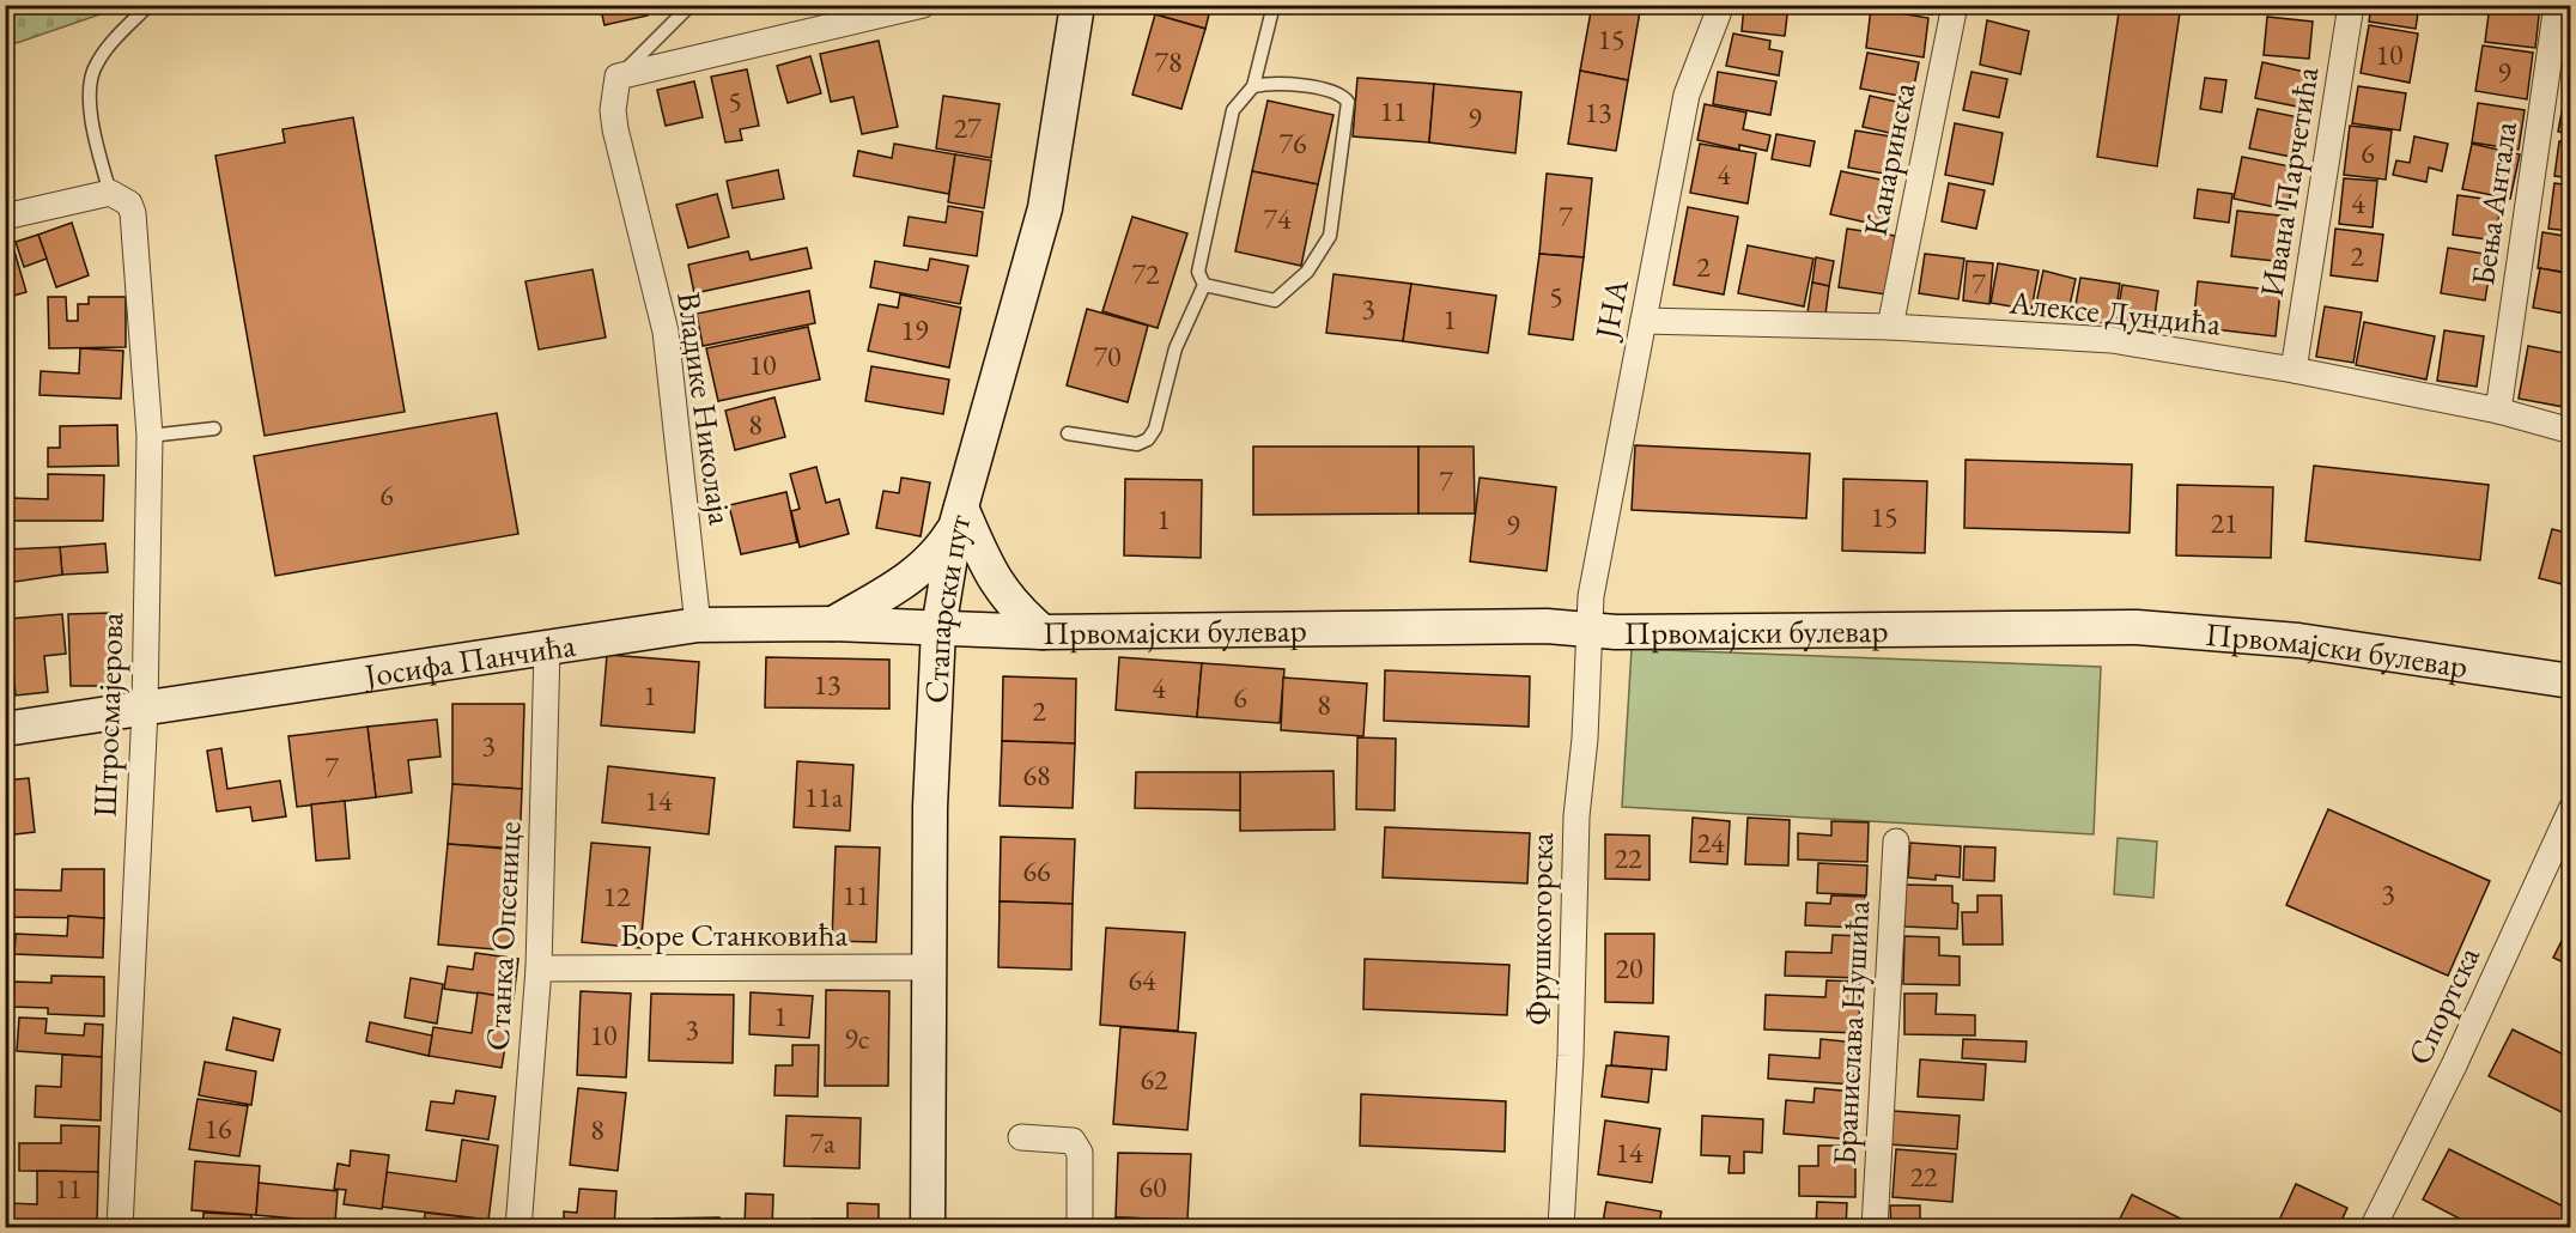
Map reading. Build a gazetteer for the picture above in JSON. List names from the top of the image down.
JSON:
{
  "streets": {
    "street": [
      "Канаринска",
      "Ивана Парчетића",
      "Бења Антала",
      "ЈНА",
      "Алексе Дундића",
      "Владике Николаја",
      "Стапарски пут",
      "Првомајски булевар",
      "Јосифа Панчића",
      "Штросмајерова",
      "Фрушкогорска",
      "Боре Станковића",
      "Станка Опсенице",
      "Спортска",
      "Бранислава Нушића"
    ]
  },
  "crossings": [
    ["Канаринска", "Алексе Дундића"],
    ["Ивана Парчетића", "Алексе Дундића"],
    ["Бења Антала", "Алексе Дундића"],
    ["ЈНА", "Алексе Дундића"],
    ["ЈНА", "Првомајски булевар"],
    ["ЈНА", "Фрушкогорска"],
    ["Владике Николаја", "Јосифа Панчића"],
    ["Стапарски пут", "Првомајски булевар"],
    ["Стапарски пут", "Јосифа Панчића"],
    ["Стапарски пут", "Боре Станковића"],
    ["Првомајски булевар", "Јосифа Панчића"],
    ["Првомајски булевар", "Фрушкогорска"],
    ["Јосифа Панчића", "Штросмајерова"],
    ["Јосифа Панчића", "Станка Опсенице"],
    ["Боре Станковића", "Станка Опсенице"]
  ],
  "house_numbers": [
    "15",
    "10",
    "78",
    "9",
    "5",
    "11",
    "13",
    "9",
    "27",
    "76",
    "6",
    "4",
    "4",
    "7",
    "74",
    "2",
    "2",
    "72",
    "7",
    "5",
    "3",
    "1",
    "19",
    "70",
    "10",
    "8",
    "7",
    "6",
    "15",
    "1",
    "21",
    "9",
    "13",
    "4",
    "1",
    "6",
    "8",
    "2",
    "3",
    "7",
    "68",
    "11a",
    "14",
    "24",
    "22",
    "66",
    "3",
    "11",
    "12",
    "20",
    "64",
    "1",
    "3",
    "10",
    "9c",
    "62",
    "16",
    "8",
    "7a",
    "14",
    "22",
    "60",
    "11"
  ]
}
